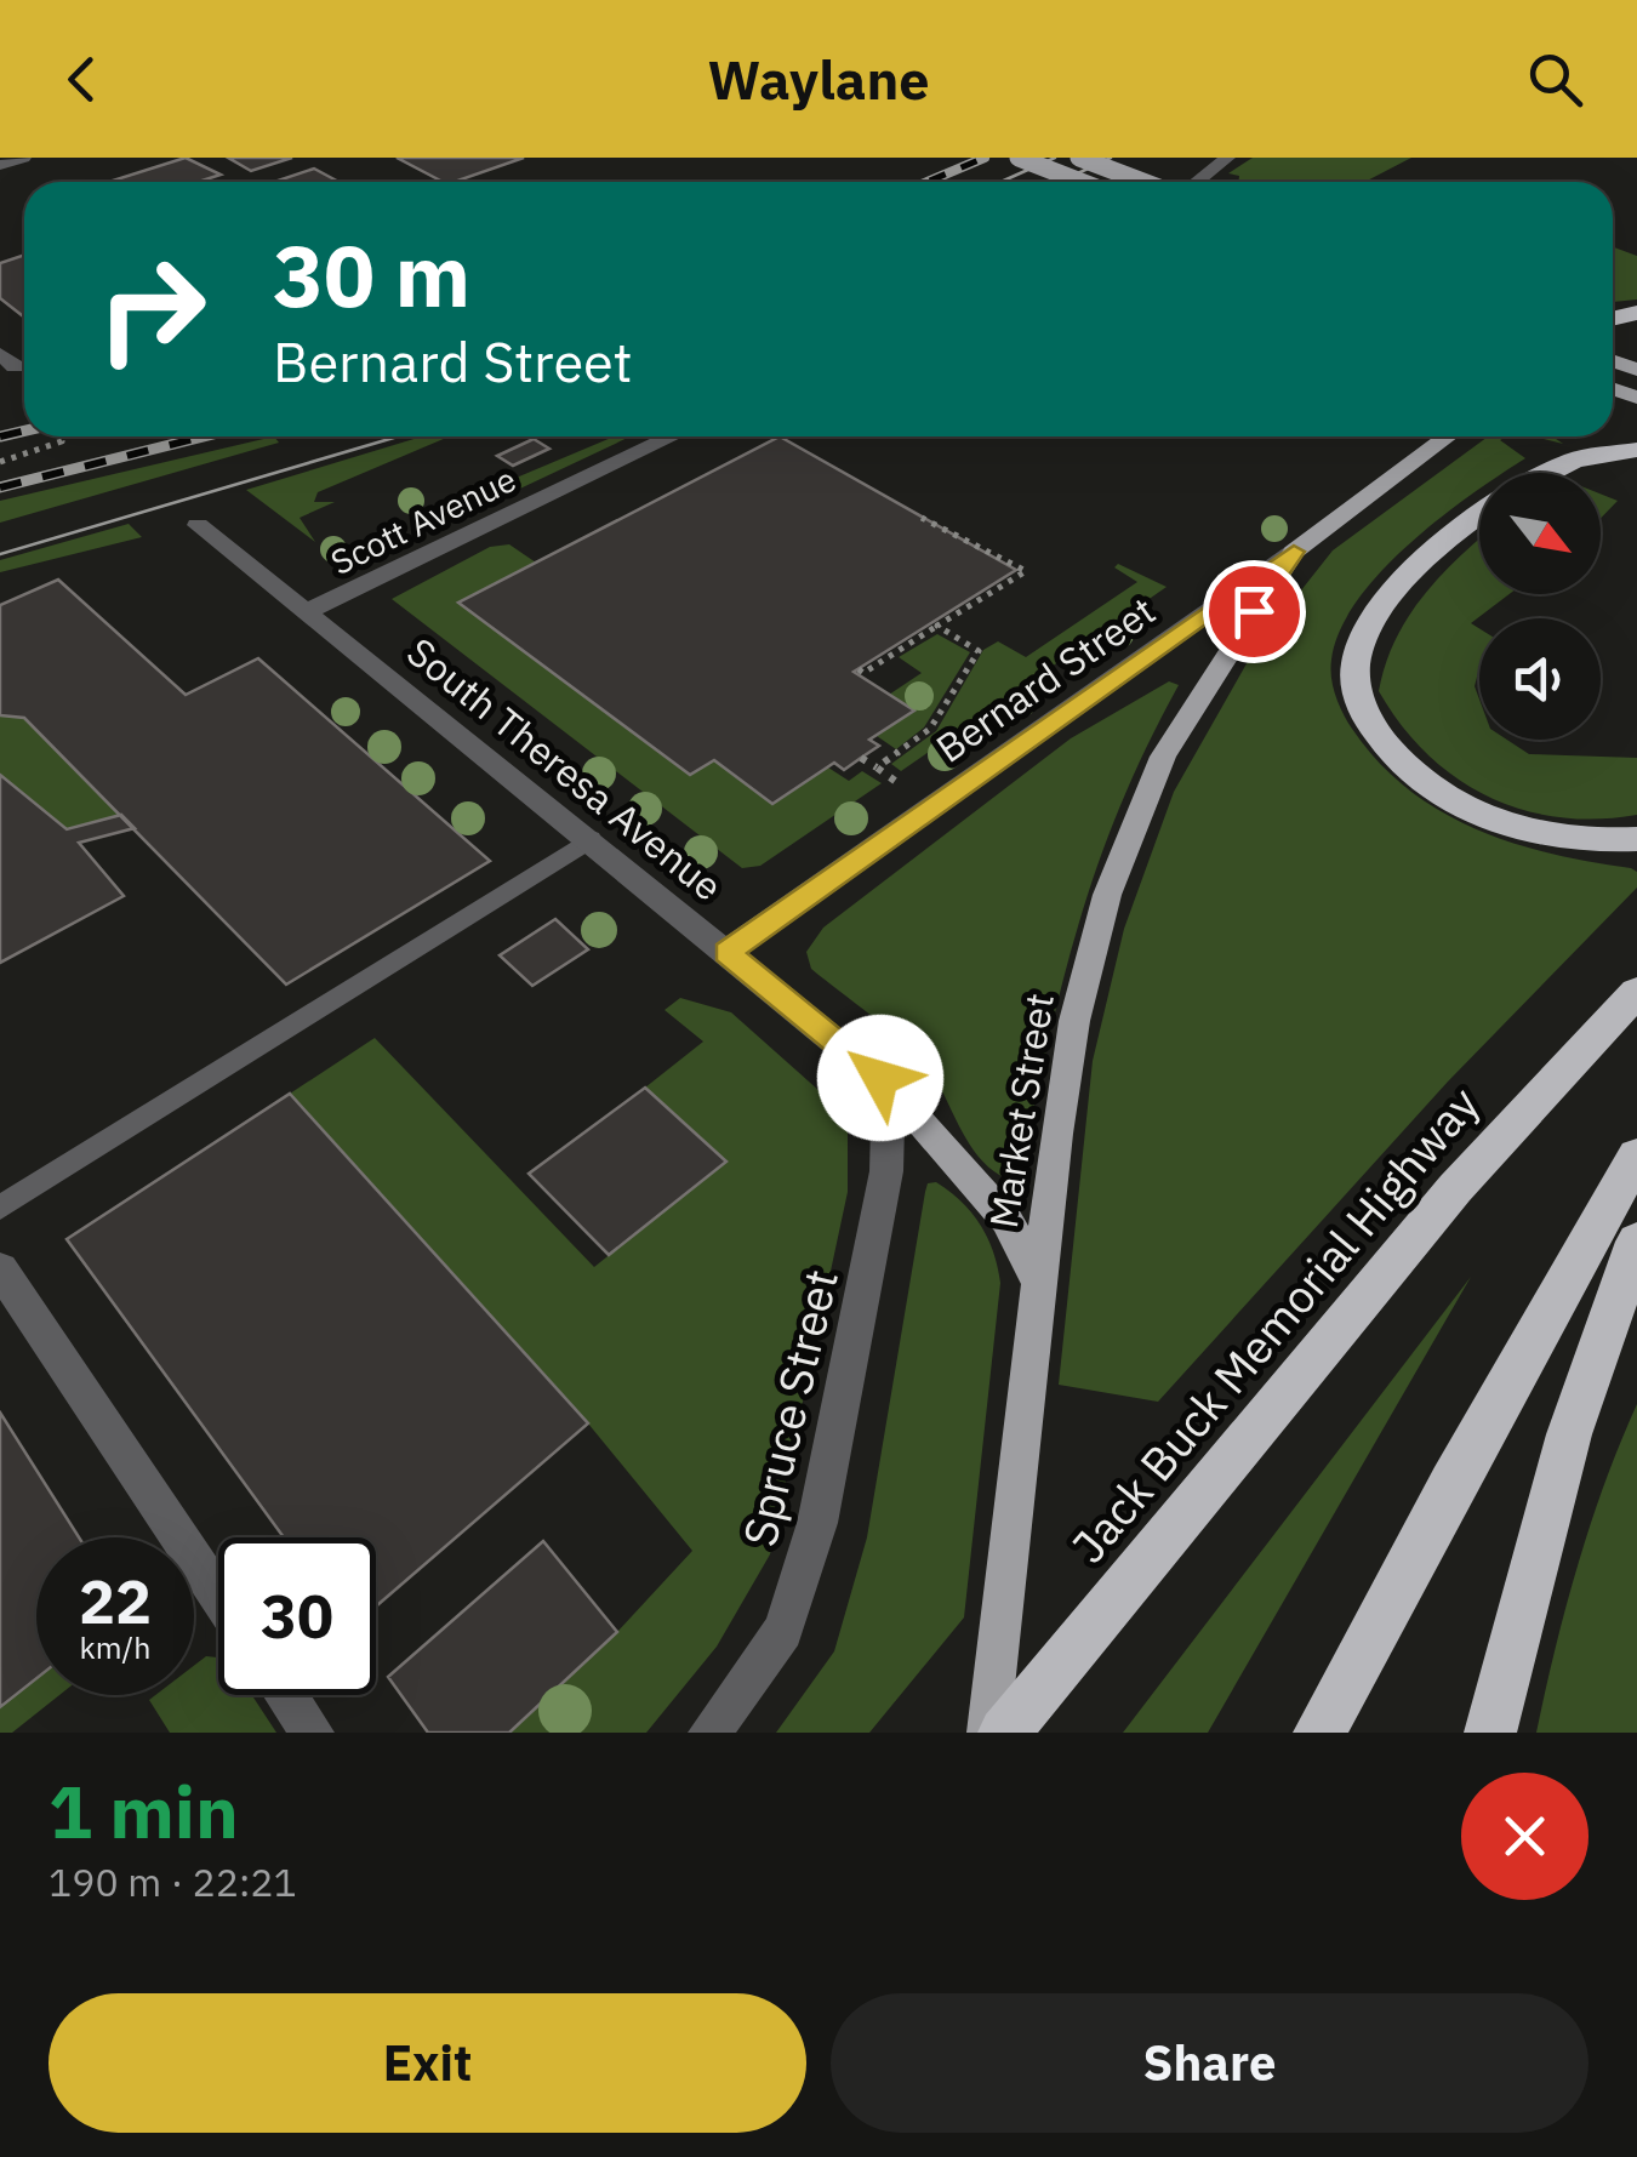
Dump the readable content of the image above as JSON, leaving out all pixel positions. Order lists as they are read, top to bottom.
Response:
{
  "streets": {
    "highway": ["Jack Buck Memorial Highway"],
    "main road": ["Bernard Street", "Market Street"],
    "street": ["Scott Avenue", "South Theresa Avenue", "Spruce Street"]
  },
  "crossings": [
    ["Scott Avenue", "South Theresa Avenue"],
    ["Bernard Street", "South Theresa Avenue"],
    ["Bernard Street", "Market Street"],
    ["South Theresa Avenue", "Spruce Street"]
  ],
  "north": "bottom right",
  "page": {
    "header": "Waylane",
    "turn": ["30 m", "Bernard Street"],
    "speed": "22 km/h",
    "limit": "30",
    "heading": ["1 min", "190 m · 22:21"],
    "buttons": ["Exit", "Share"]
  }
}
